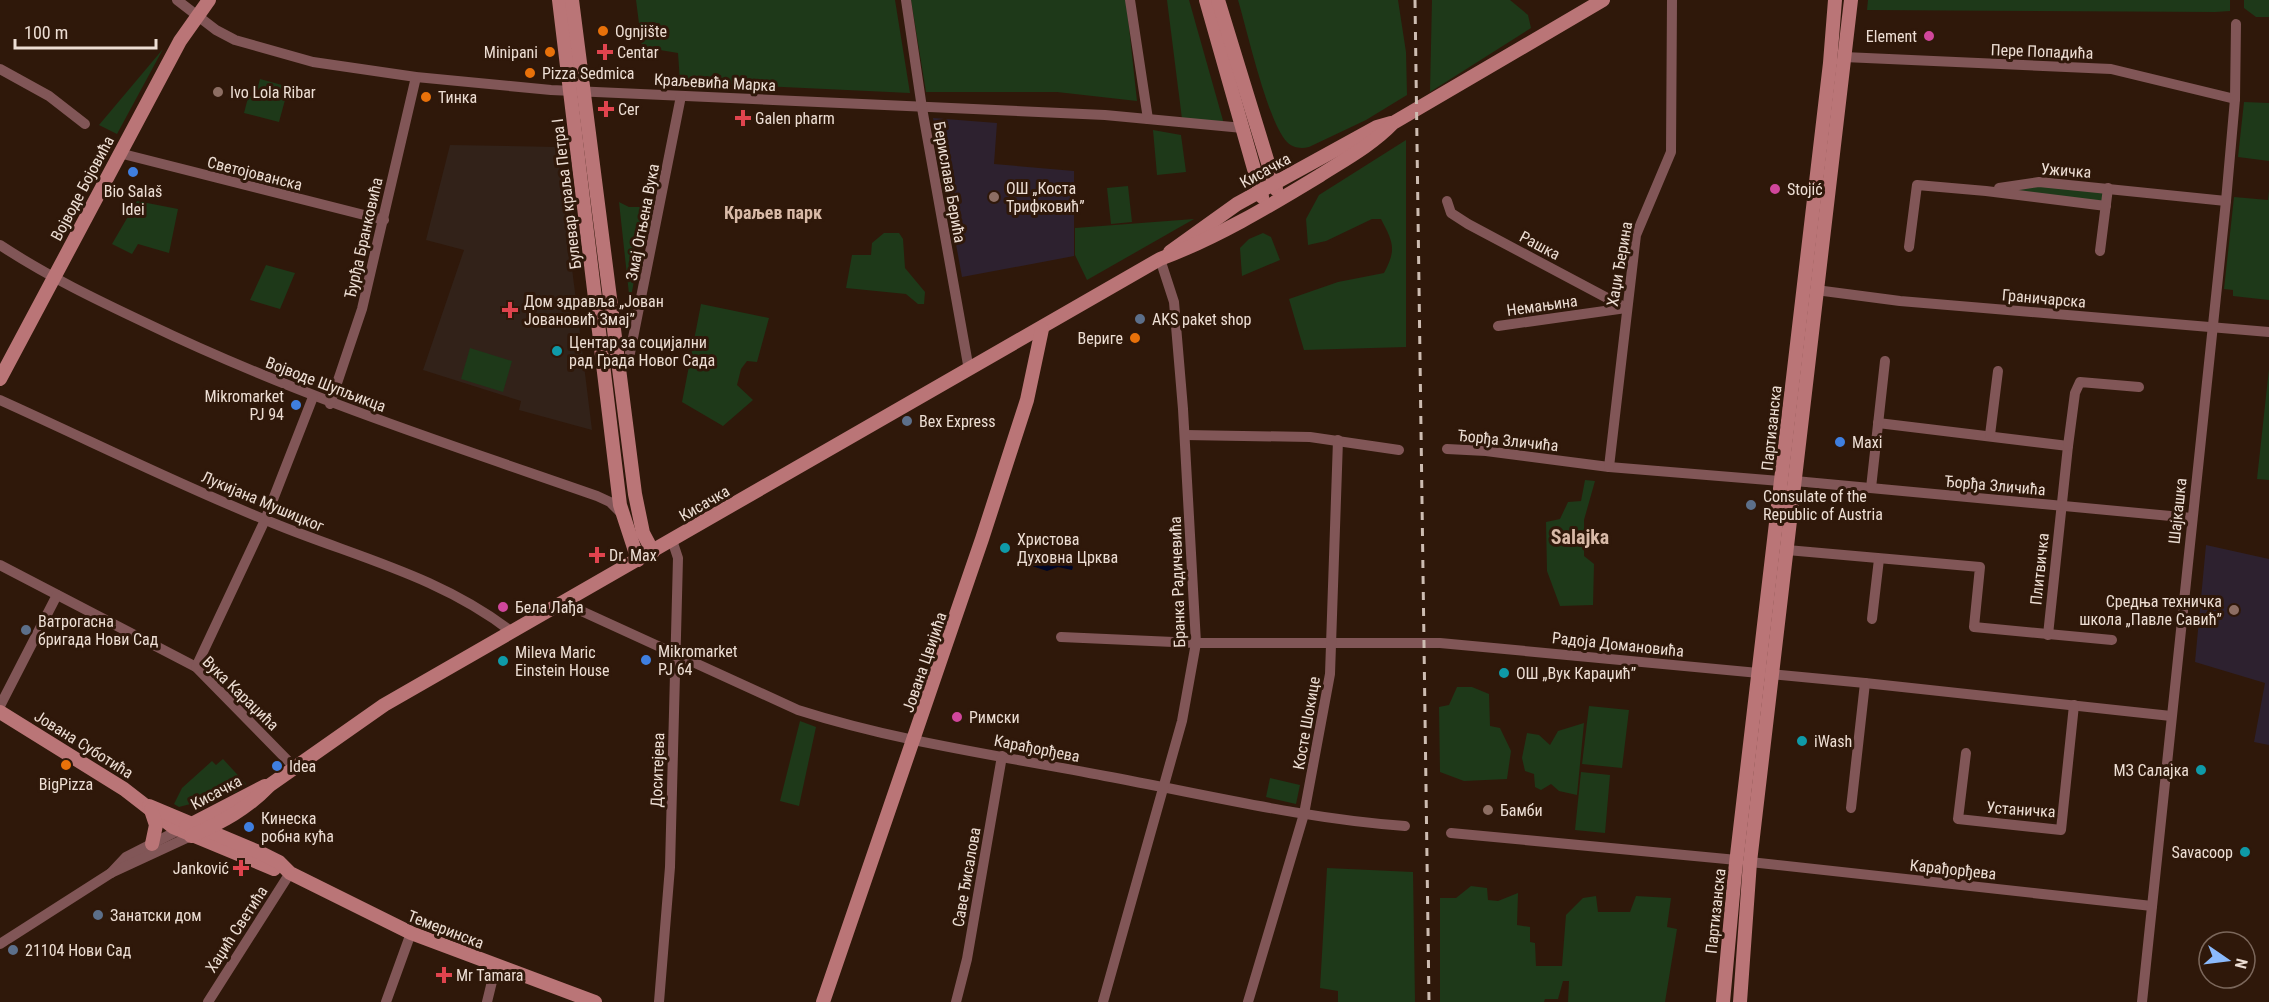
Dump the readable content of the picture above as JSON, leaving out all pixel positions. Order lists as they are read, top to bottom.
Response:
{
  "streets": {
    "street": [
      "Пере Попадића",
      "Краљевића Марка",
      "Кисачка",
      "Ужичка",
      "Светојованска",
      "Берислава Берића",
      "Војводе Бојовића",
      "Булевар краља Петра I",
      "Змај Огњена Вука",
      "Ђурђа Бранковића",
      "Рашка",
      "Хаџи Ђерина",
      "Граничарска",
      "Немањина",
      "Војводе Шупљикца",
      "Партизанска",
      "Ђорђа Зличића",
      "Лукијана Мушицког",
      "Шајкашка",
      "Плитвичка",
      "Бранка Радичевића",
      "Радоја Домановића",
      "Јована Цвијића",
      "Вука Караџића",
      "Косте Шокице",
      "Јована Суботића",
      "Карађорђева",
      "Доситејева",
      "Устаничка",
      "Саве Ђисалова",
      "Хаџић Светића",
      "Темеринска"
    ]
  },
  "crossings": [
    ["Пере Попадића", "Партизанска"],
    ["Пере Попадића", "Шајкашка"],
    ["Краљевића Марка", "Берислава Берића"],
    ["Краљевића Марка", "Војводе Бојовића"],
    ["Краљевића Марка", "Булевар краља Петра I"],
    ["Краљевића Марка", "Змај Огњена Вука"],
    ["Краљевића Марка", "Ђурђа Бранковића"],
    ["Кисачка", "Берислава Берића"],
    ["Кисачка", "Булевар краља Петра I"],
    ["Кисачка", "Лукијана Мушицког"],
    ["Кисачка", "Бранка Радичевића"],
    ["Кисачка", "Јована Цвијића"],
    ["Кисачка", "Вука Караџића"],
    ["Кисачка", "Јована Суботића"],
    ["Кисачка", "Доситејева"],
    ["Кисачка", "Темеринска"],
    ["Ужичка", "Шајкашка"],
    ["Светојованска", "Војводе Бојовића"],
    ["Светојованска", "Ђурђа Бранковића"],
    ["Војводе Бојовића", "Војводе Шупљикца"],
    ["Булевар краља Петра I", "Војводе Шупљикца"],
    ["Ђурђа Бранковића", "Војводе Шупљикца"],
    ["Рашка", "Хаџи Ђерина"],
    ["Рашка", "Немањина"],
    ["Хаџи Ђерина", "Немањина"],
    ["Хаџи Ђерина", "Ђорђа Зличића"],
    ["Граничарска", "Партизанска"],
    ["Граничарска", "Шајкашка"],
    ["Партизанска", "Ђорђа Зличића"],
    ["Партизанска", "Радоја Домановића"],
    ["Партизанска", "Карађорђева"],
    ["Ђорђа Зличића", "Шајкашка"],
    ["Ђорђа Зличића", "Плитвичка"],
    ["Шајкашка", "Радоја Домановића"],
    ["Шајкашка", "Карађорђева"],
    ["Бранка Радичевића", "Радоја Домановића"],
    ["Бранка Радичевића", "Карађорђева"],
    ["Радоја Домановића", "Косте Шокице"],
    ["Радоја Домановића", "Устаничка"],
    ["Јована Цвијића", "Карађорђева"],
    ["Косте Шокице", "Карађорђева"],
    ["Јована Суботића", "Темеринска"],
    ["Карађорђева", "Доситејева"],
    ["Карађорђева", "Саве Ђисалова"],
    ["Хаџић Светића", "Темеринска"]
  ],
  "districts": ["Краљев парк", "Salajka"],
  "places": {
    "other": [
      "Ognjište",
      "Element",
      "Minipani",
      "Pizza Sedmica",
      "Ivo Lola Ribar",
      "Тинка",
      "Bio Salaš Idei",
      "Stojić",
      "ОШ „Коста Трифковић”",
      "AKS paket shop",
      "Вериге",
      "Центар за социјални рад Града Новог Сада",
      "Mikromarket PJ 94",
      "Bex Express",
      "Maxi",
      "Consulate of the Republic of Austria",
      "Христова Духовна Црква",
      "Бела Лађа",
      "Средња техничка школа „Павле Савић”",
      "Ватрогасна бригада Нови Сад",
      "Mikromarket PJ 64",
      "Mileva Maric Einstein House",
      "ОШ „Вук Караџић”",
      "Римски",
      "iWash",
      "BigPizza",
      "Idea",
      "МЗ Салајка",
      "Бамби",
      "Кинеска робна кућа",
      "Savacoop",
      "Занатски дом",
      "21104 Нови Сад"
    ],
    "health": [
      "Centar",
      "Cer",
      "Galen pharm",
      "Дом здравља „Јован Јовановић Змај”",
      "Dr. Max",
      "Janković",
      "Mr Tamara"
    ]
  },
  "scale_bar": "100 m",
  "north": "right"
}
